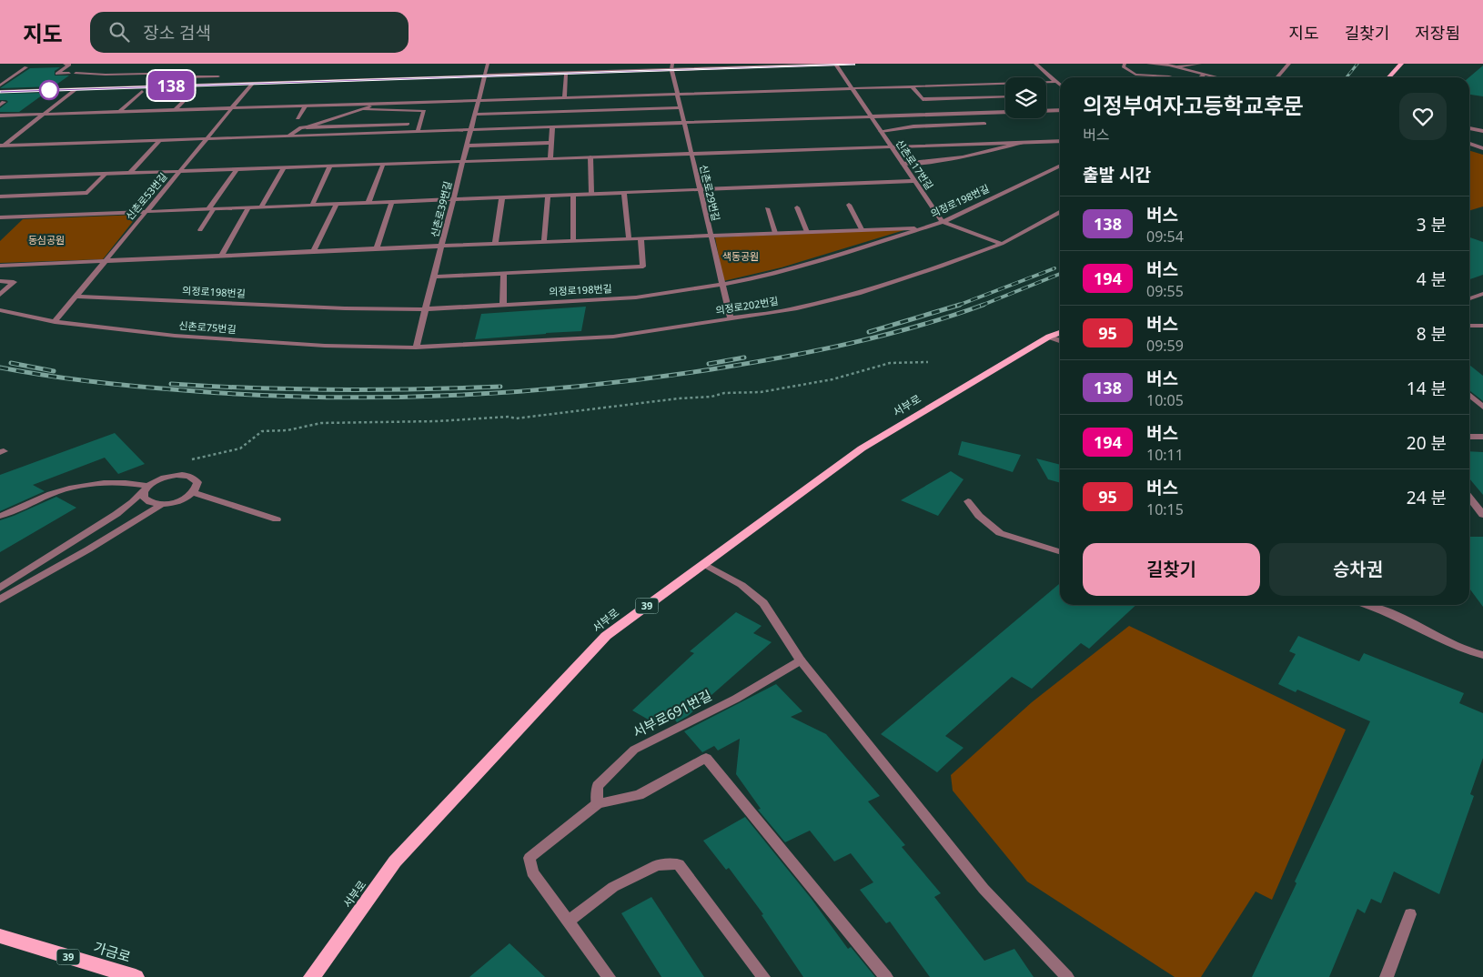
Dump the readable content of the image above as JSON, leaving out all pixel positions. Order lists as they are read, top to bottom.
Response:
{
  "streets": {
    "main road": ["서부로", "39", "가금로"],
    "street": [
      "신촌로17번길",
      "신촌로29번길",
      "신촌로53번길",
      "의정로198번길",
      "신촌로39번길",
      "의정로202번길",
      "신촌로75번길",
      "서부로691번길"
    ]
  },
  "crossings": [
    ["신촌로17번길", "의정로198번길"],
    ["신촌로29번길", "의정로198번길"],
    ["신촌로29번길", "의정로202번길"],
    ["신촌로53번길", "의정로198번길"],
    ["신촌로53번길", "신촌로75번길"],
    ["의정로198번길", "신촌로39번길"],
    ["신촌로39번길", "의정로202번길"],
    ["신촌로39번길", "신촌로75번길"],
    ["의정로202번길", "신촌로75번길"]
  ],
  "parks": ["동심공원", "색동공원"],
  "lines": ["bus line 138"],
  "page": {
    "header": "지도",
    "search": "장소 검색",
    "nav": ["지도", "길찾기", "저장됨"],
    "on_map": "138",
    "heading": [
      ["의정부여자고등학교후문", "버스"],
      "출발 시간"
    ],
    "list": [
      {
        "mark": "138",
        "name": "버스",
        "note": "09:54",
        "value": "3 분"
      },
      {
        "mark": "194",
        "name": "버스",
        "note": "09:55",
        "value": "4 분"
      },
      {
        "mark": "95",
        "name": "버스",
        "note": "09:59",
        "value": "8 분"
      },
      {
        "mark": "138",
        "name": "버스",
        "note": "10:05",
        "value": "14 분"
      },
      {
        "mark": "194",
        "name": "버스",
        "note": "10:11",
        "value": "20 분"
      },
      {
        "mark": "95",
        "name": "버스",
        "note": "10:15",
        "value": "24 분"
      }
    ],
    "buttons": ["길찾기", "승차권"]
  }
}
